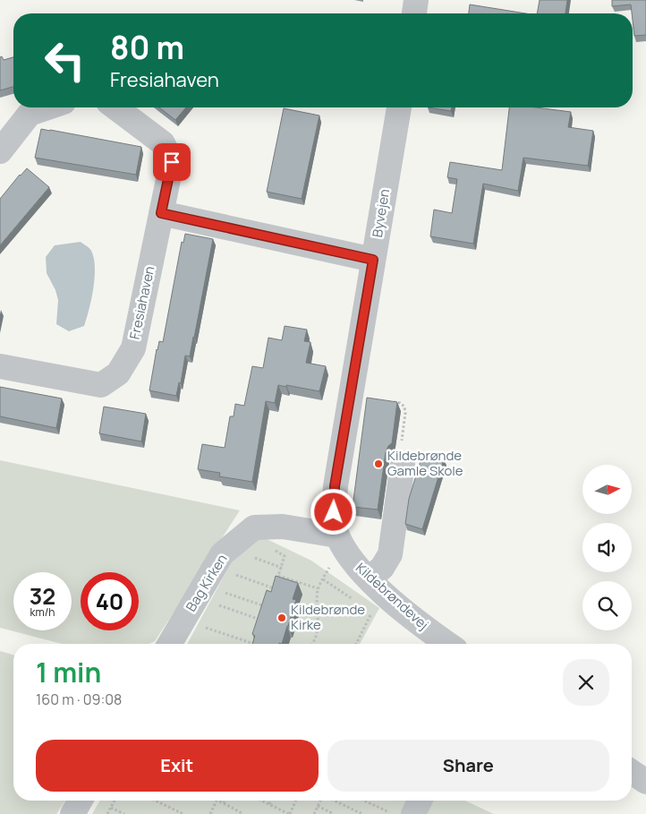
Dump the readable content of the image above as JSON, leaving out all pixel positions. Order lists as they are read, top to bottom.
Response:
{
  "streets": {
    "street": [
      "Byvejen",
      "Fresiahaven",
      "Bag Kirken",
      "Kildebrøndevej"
    ]
  },
  "crossings": [
    ["Byvejen", "Bag Kirken"],
    ["Byvejen", "Kildebrøndevej"],
    ["Bag Kirken", "Kildebrøndevej"]
  ],
  "places": ["Kildebrønde Gamle Skole", "Kildebrønde Kirke"],
  "north": "right",
  "page": {
    "turn": ["80 m", "Fresiahaven"],
    "speed": "32 km/h",
    "limit": "40",
    "heading": ["1 min", "160 m · 09:08"],
    "buttons": ["Exit", "Share"]
  }
}
